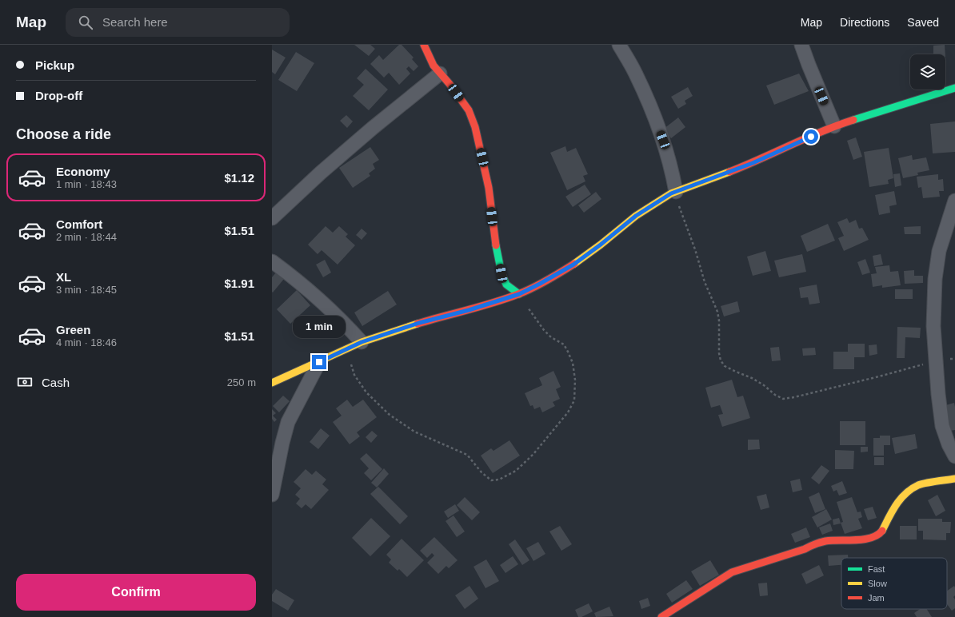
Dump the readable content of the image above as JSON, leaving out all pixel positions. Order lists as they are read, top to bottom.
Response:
{
  "legend": ["Fast", "Slow", "Jam"],
  "page": {
    "header": "Map",
    "search": "Search here",
    "nav": ["Map", "Directions", "Saved"],
    "banner": ["Pickup", "Drop-off"],
    "heading": "Choose a ride",
    "list": [
      {
        "name": "Economy",
        "note": "1 min · 18:43",
        "value": "$1.12"
      },
      {
        "name": "Comfort",
        "note": "2 min · 18:44",
        "value": "$1.51"
      },
      {
        "name": "XL",
        "note": "3 min · 18:45",
        "value": "$1.91"
      },
      {
        "name": "Green",
        "note": "4 min · 18:46",
        "value": "$1.51"
      }
    ],
    "bubble": "1 min",
    "pay": ["Cash", "250 m"],
    "buttons": "Confirm"
  }
}
